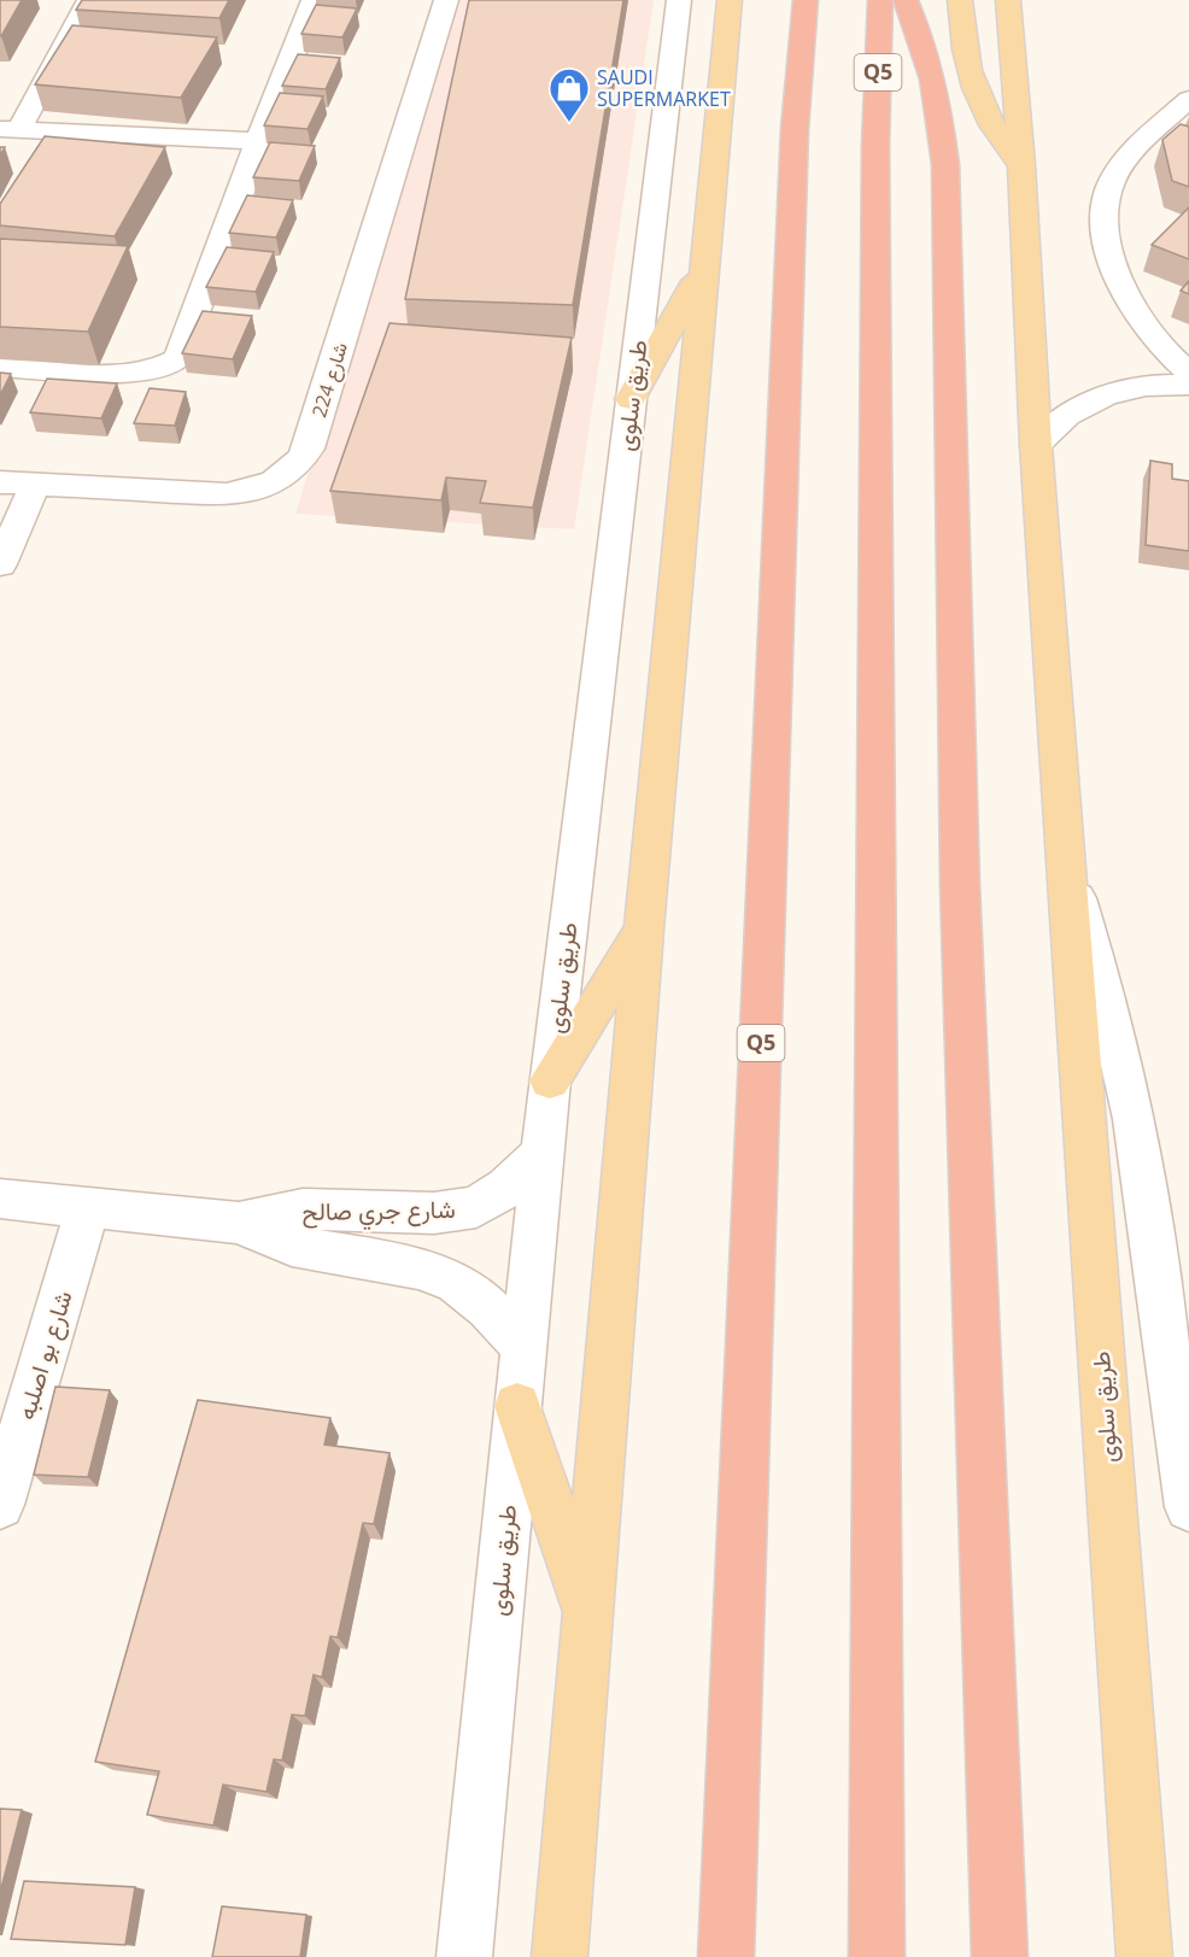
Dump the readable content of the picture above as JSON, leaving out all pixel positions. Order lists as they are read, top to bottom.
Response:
{
  "streets": {
    "highway": ["Q5"],
    "main road": ["طريق سلوى"],
    "street": ["شارع 224", "شارع جري صالح", "شارع بو اصلبه"]
  },
  "crossings": [
    ["طريق سلوى", "شارع جري صالح"],
    ["شارع جري صالح", "شارع بو اصلبه"]
  ],
  "places": {
    "shop": ["SAUDI SUPERMARKET"]
  }
}
